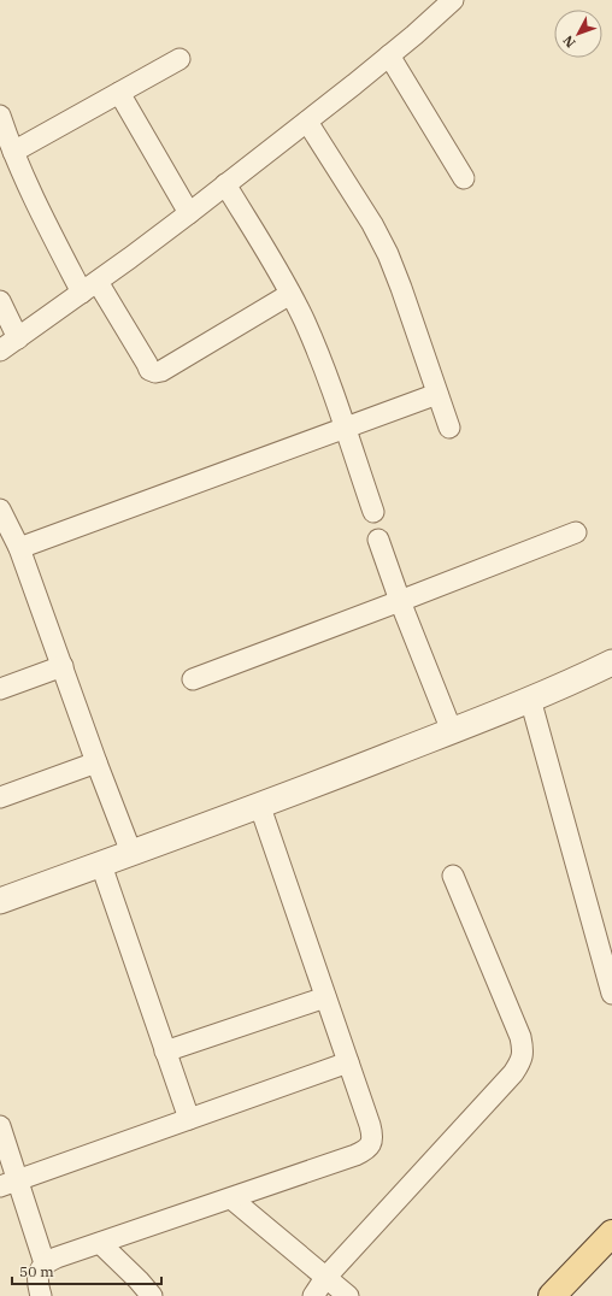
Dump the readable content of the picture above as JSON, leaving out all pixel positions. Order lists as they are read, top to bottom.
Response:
{
  "scale_bar": "50 m",
  "north": "bottom left"
}
